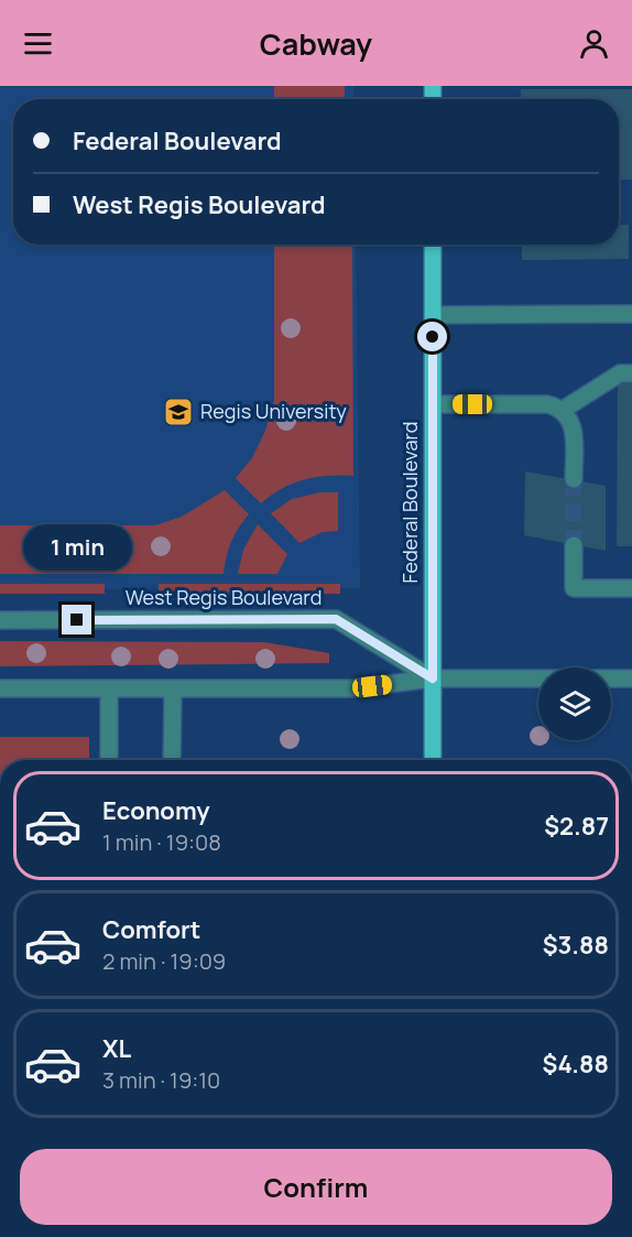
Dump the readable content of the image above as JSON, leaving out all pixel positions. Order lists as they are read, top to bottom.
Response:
{
  "streets": {
    "main road": ["Federal Boulevard"],
    "street": ["West Regis Boulevard"]
  },
  "crossings": [
    ["Federal Boulevard", "West Regis Boulevard"]
  ],
  "places": {
    "school or university": ["Regis University"]
  },
  "page": {
    "header": "Cabway",
    "banner": ["Federal Boulevard", "West Regis Boulevard"],
    "bubble": "1 min",
    "list": [
      {
        "name": "Economy",
        "note": "1 min · 19:08",
        "value": "$2.87"
      },
      {
        "name": "Comfort",
        "note": "2 min · 19:09",
        "value": "$3.88"
      },
      {
        "name": "XL",
        "note": "3 min · 19:10",
        "value": "$4.88"
      }
    ],
    "buttons": "Confirm"
  }
}
